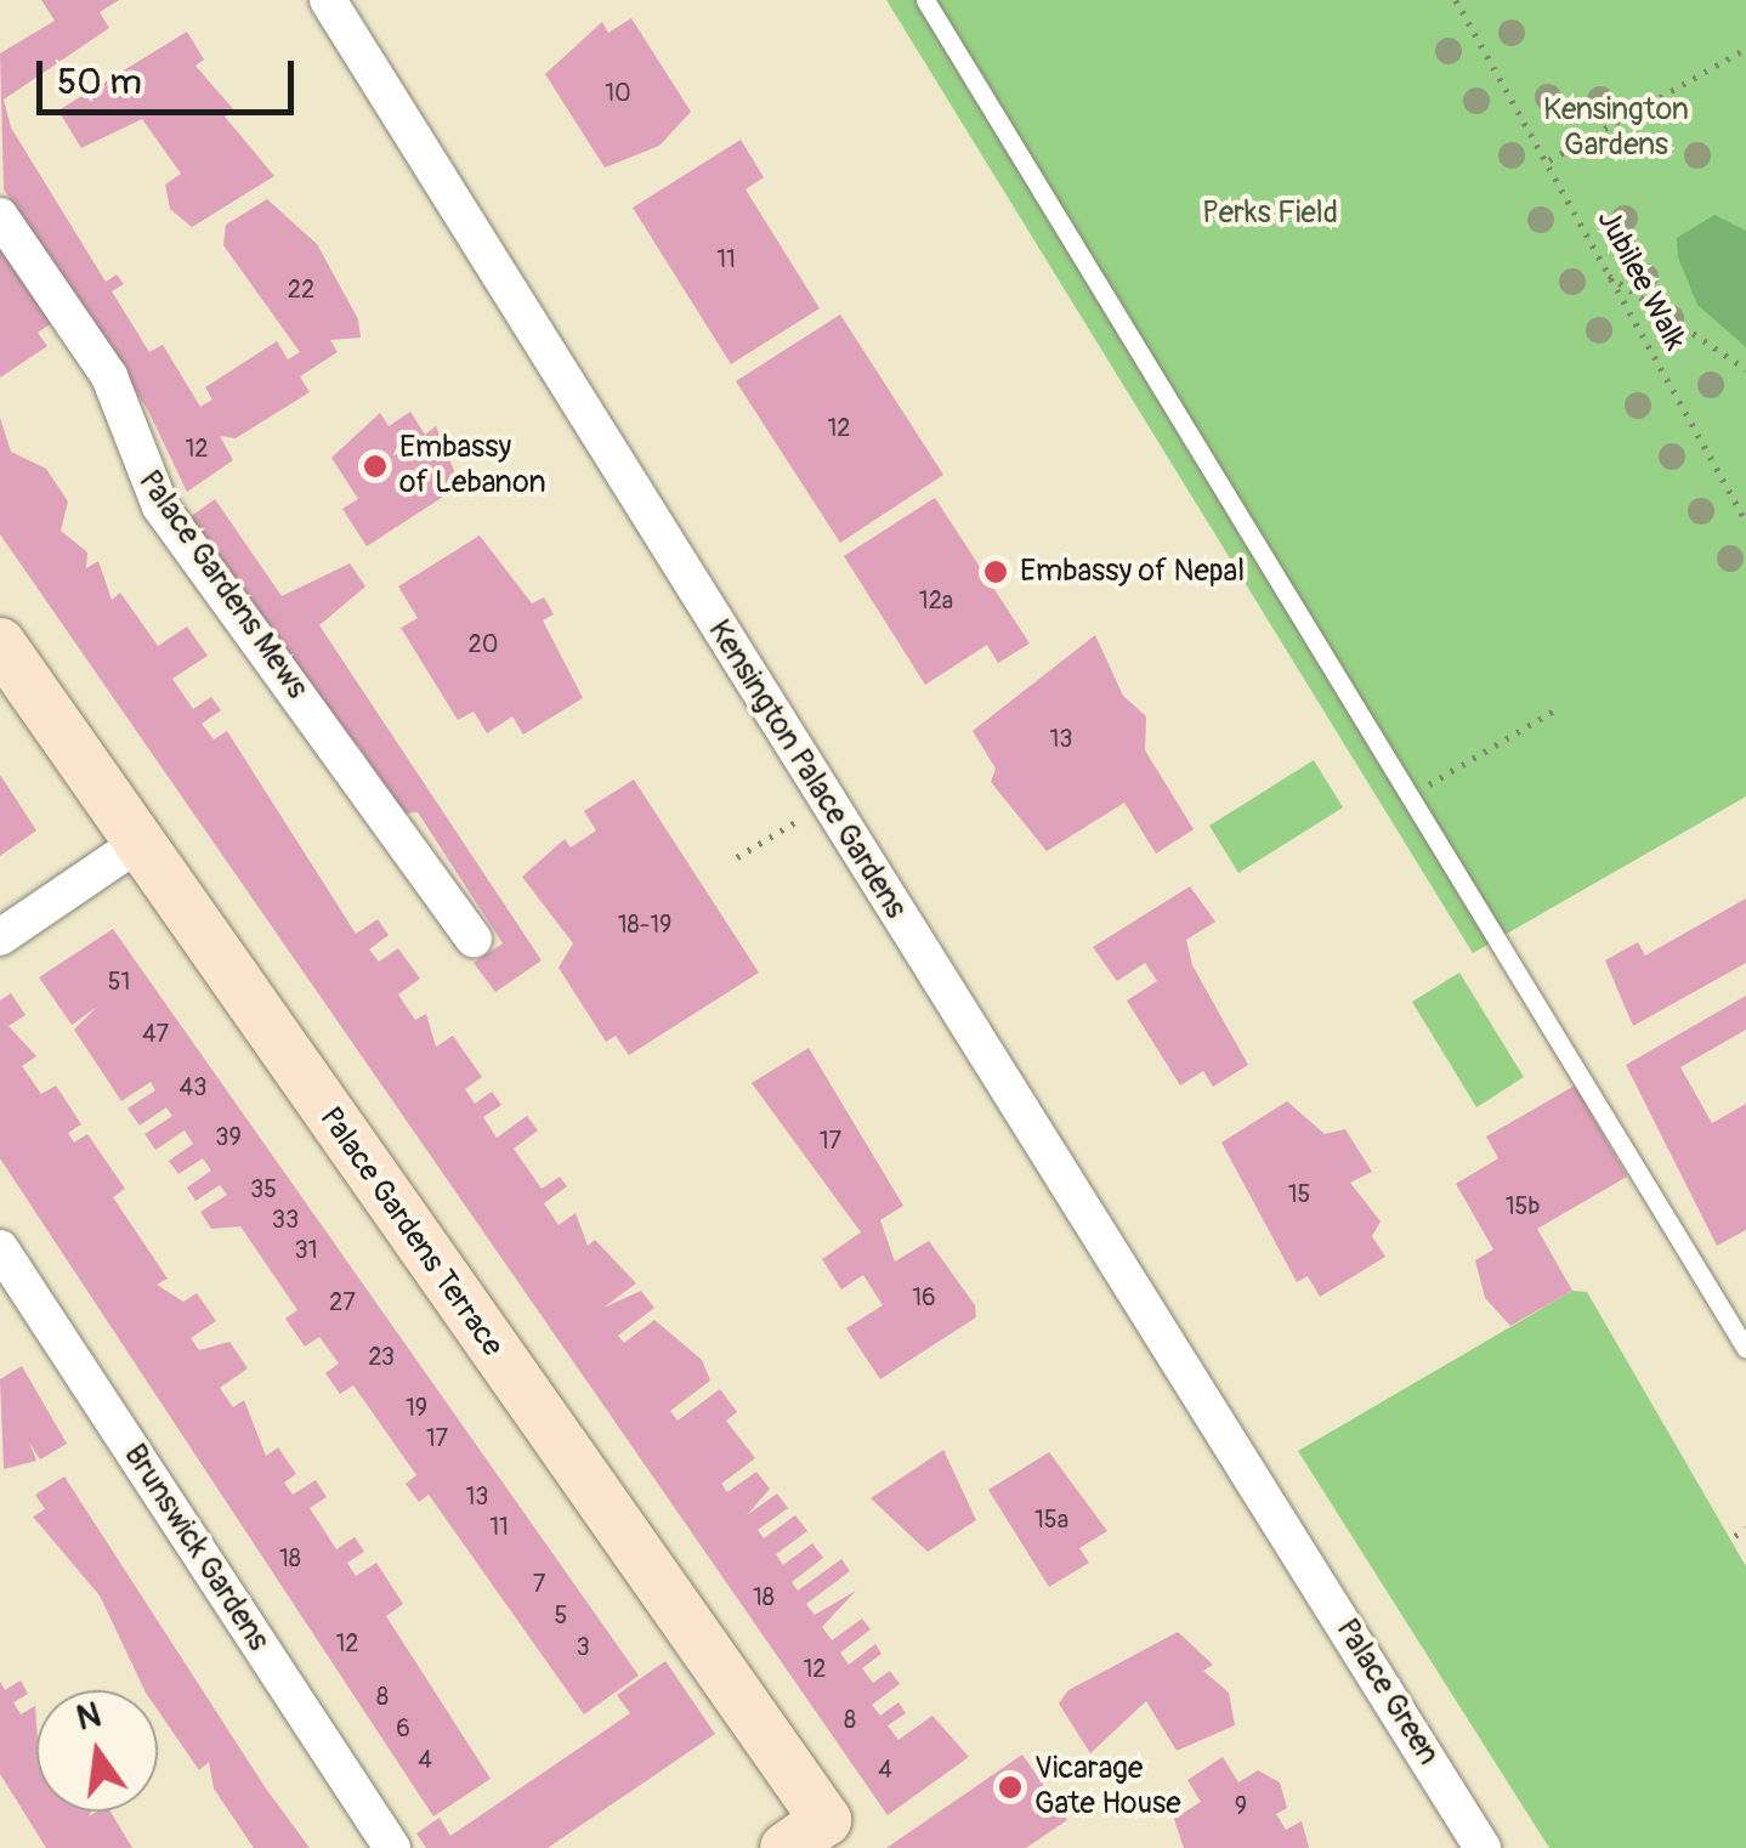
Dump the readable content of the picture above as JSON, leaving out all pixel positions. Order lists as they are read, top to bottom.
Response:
{
  "streets": {
    "main road": ["Palace Gardens Terrace"],
    "street": [
      "Palace Gardens Mews",
      "Kensington Palace Gardens",
      "Brunswick Gardens",
      "Palace Green"
    ],
    "path": ["Jubilee Walk"]
  },
  "crossings": [
    ["Kensington Palace Gardens", "Palace Green"]
  ],
  "parks": ["Kensington Gardens", "Perks Field"],
  "places": ["Embassy of Lebanon", "Embassy of Nepal", "Vicarage Gate House"],
  "house_numbers": [
    "10",
    "11",
    "22",
    "12",
    "12",
    "12a",
    "20",
    "13",
    "18-19",
    "51",
    "47",
    "43",
    "39",
    "17",
    "35",
    "15",
    "15b",
    "33",
    "31",
    "16",
    "27",
    "23",
    "19",
    "17",
    "13",
    "15a",
    "11",
    "18",
    "7",
    "18",
    "5",
    "12",
    "3",
    "12",
    "8",
    "8",
    "6",
    "4",
    "4",
    "9"
  ],
  "scale_bar": "50 m",
  "north": "top"
}
